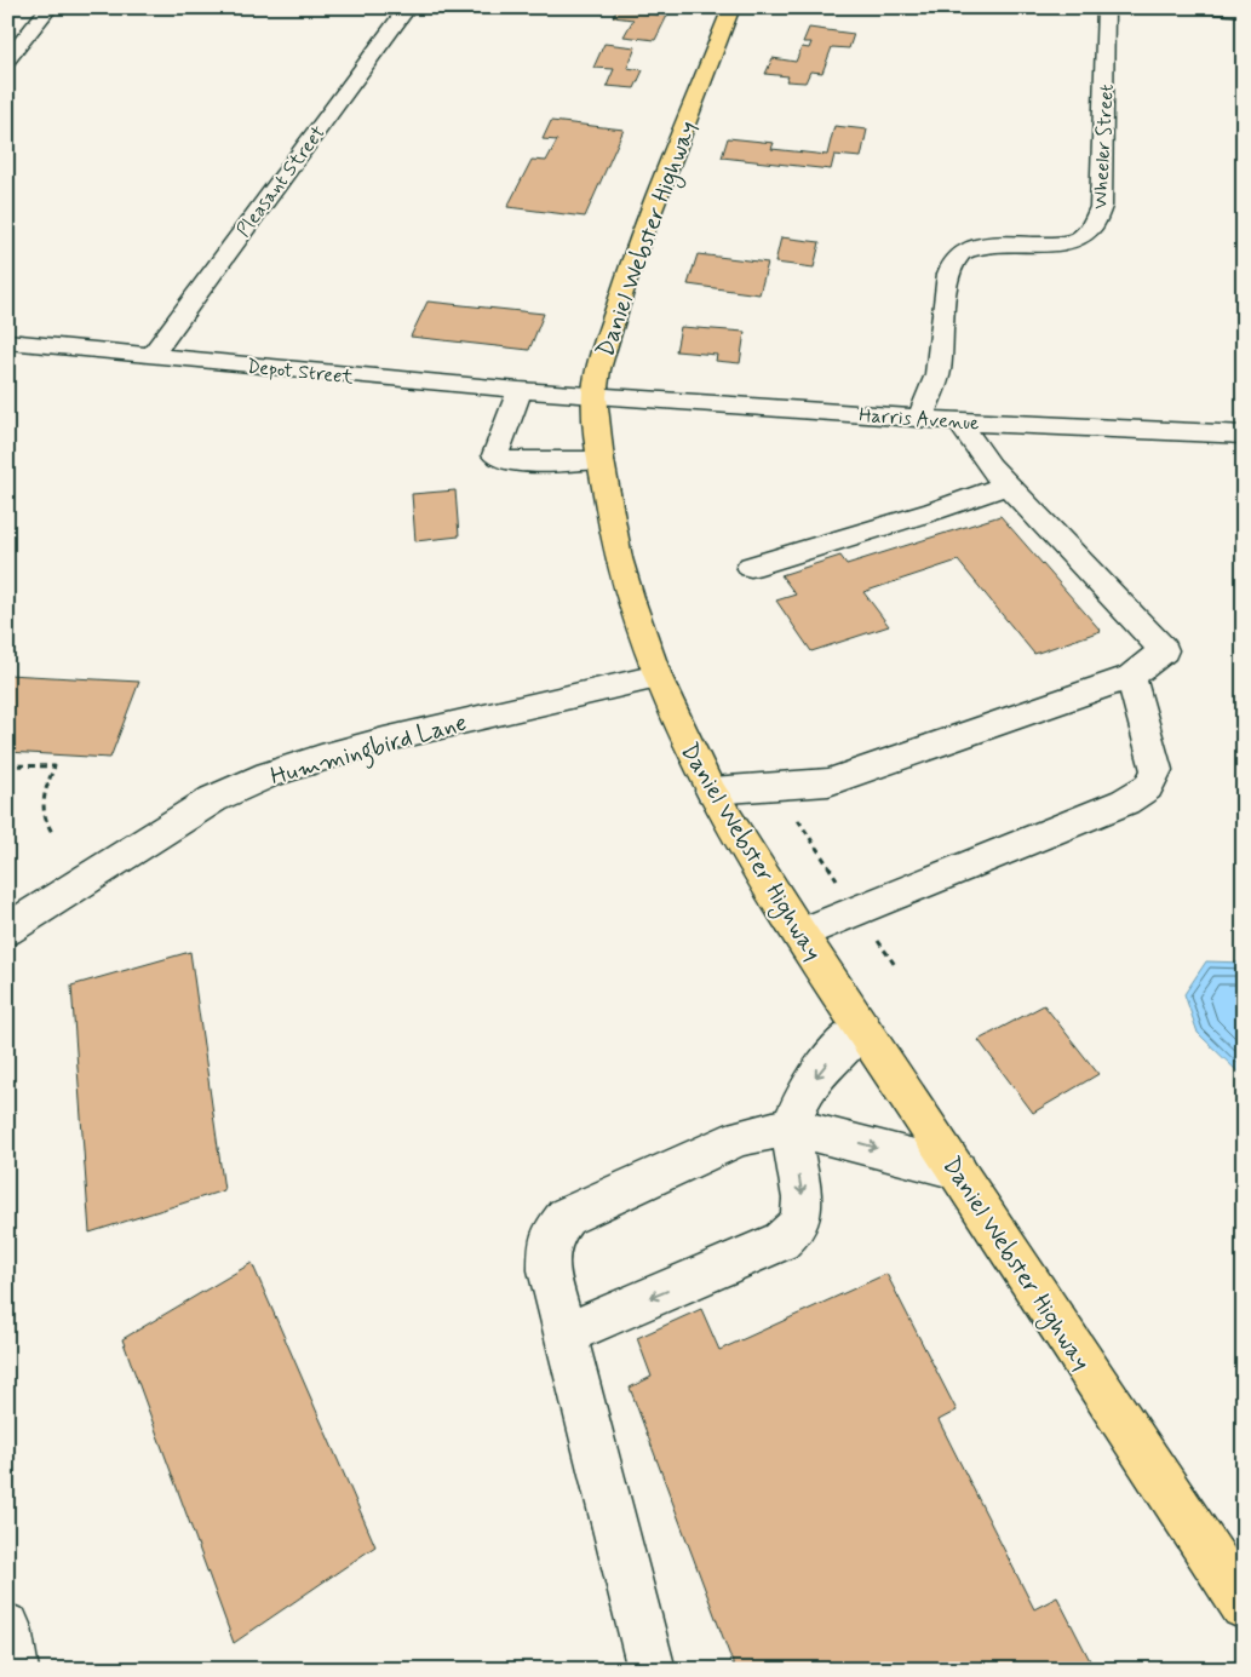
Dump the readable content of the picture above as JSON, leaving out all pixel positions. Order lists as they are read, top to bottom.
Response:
{
  "streets": {
    "main road": ["Daniel Webster Highway"],
    "street": [
      "Wheeler Street",
      "Pleasant Street",
      "Depot Street",
      "Harris Avenue",
      "Hummingbird Lane"
    ]
  },
  "crossings": [
    ["Wheeler Street", "Harris Avenue"],
    ["Pleasant Street", "Depot Street"],
    ["Daniel Webster Highway", "Depot Street"],
    ["Daniel Webster Highway", "Harris Avenue"],
    ["Daniel Webster Highway", "Hummingbird Lane"],
    ["Depot Street", "Harris Avenue"]
  ]
}
